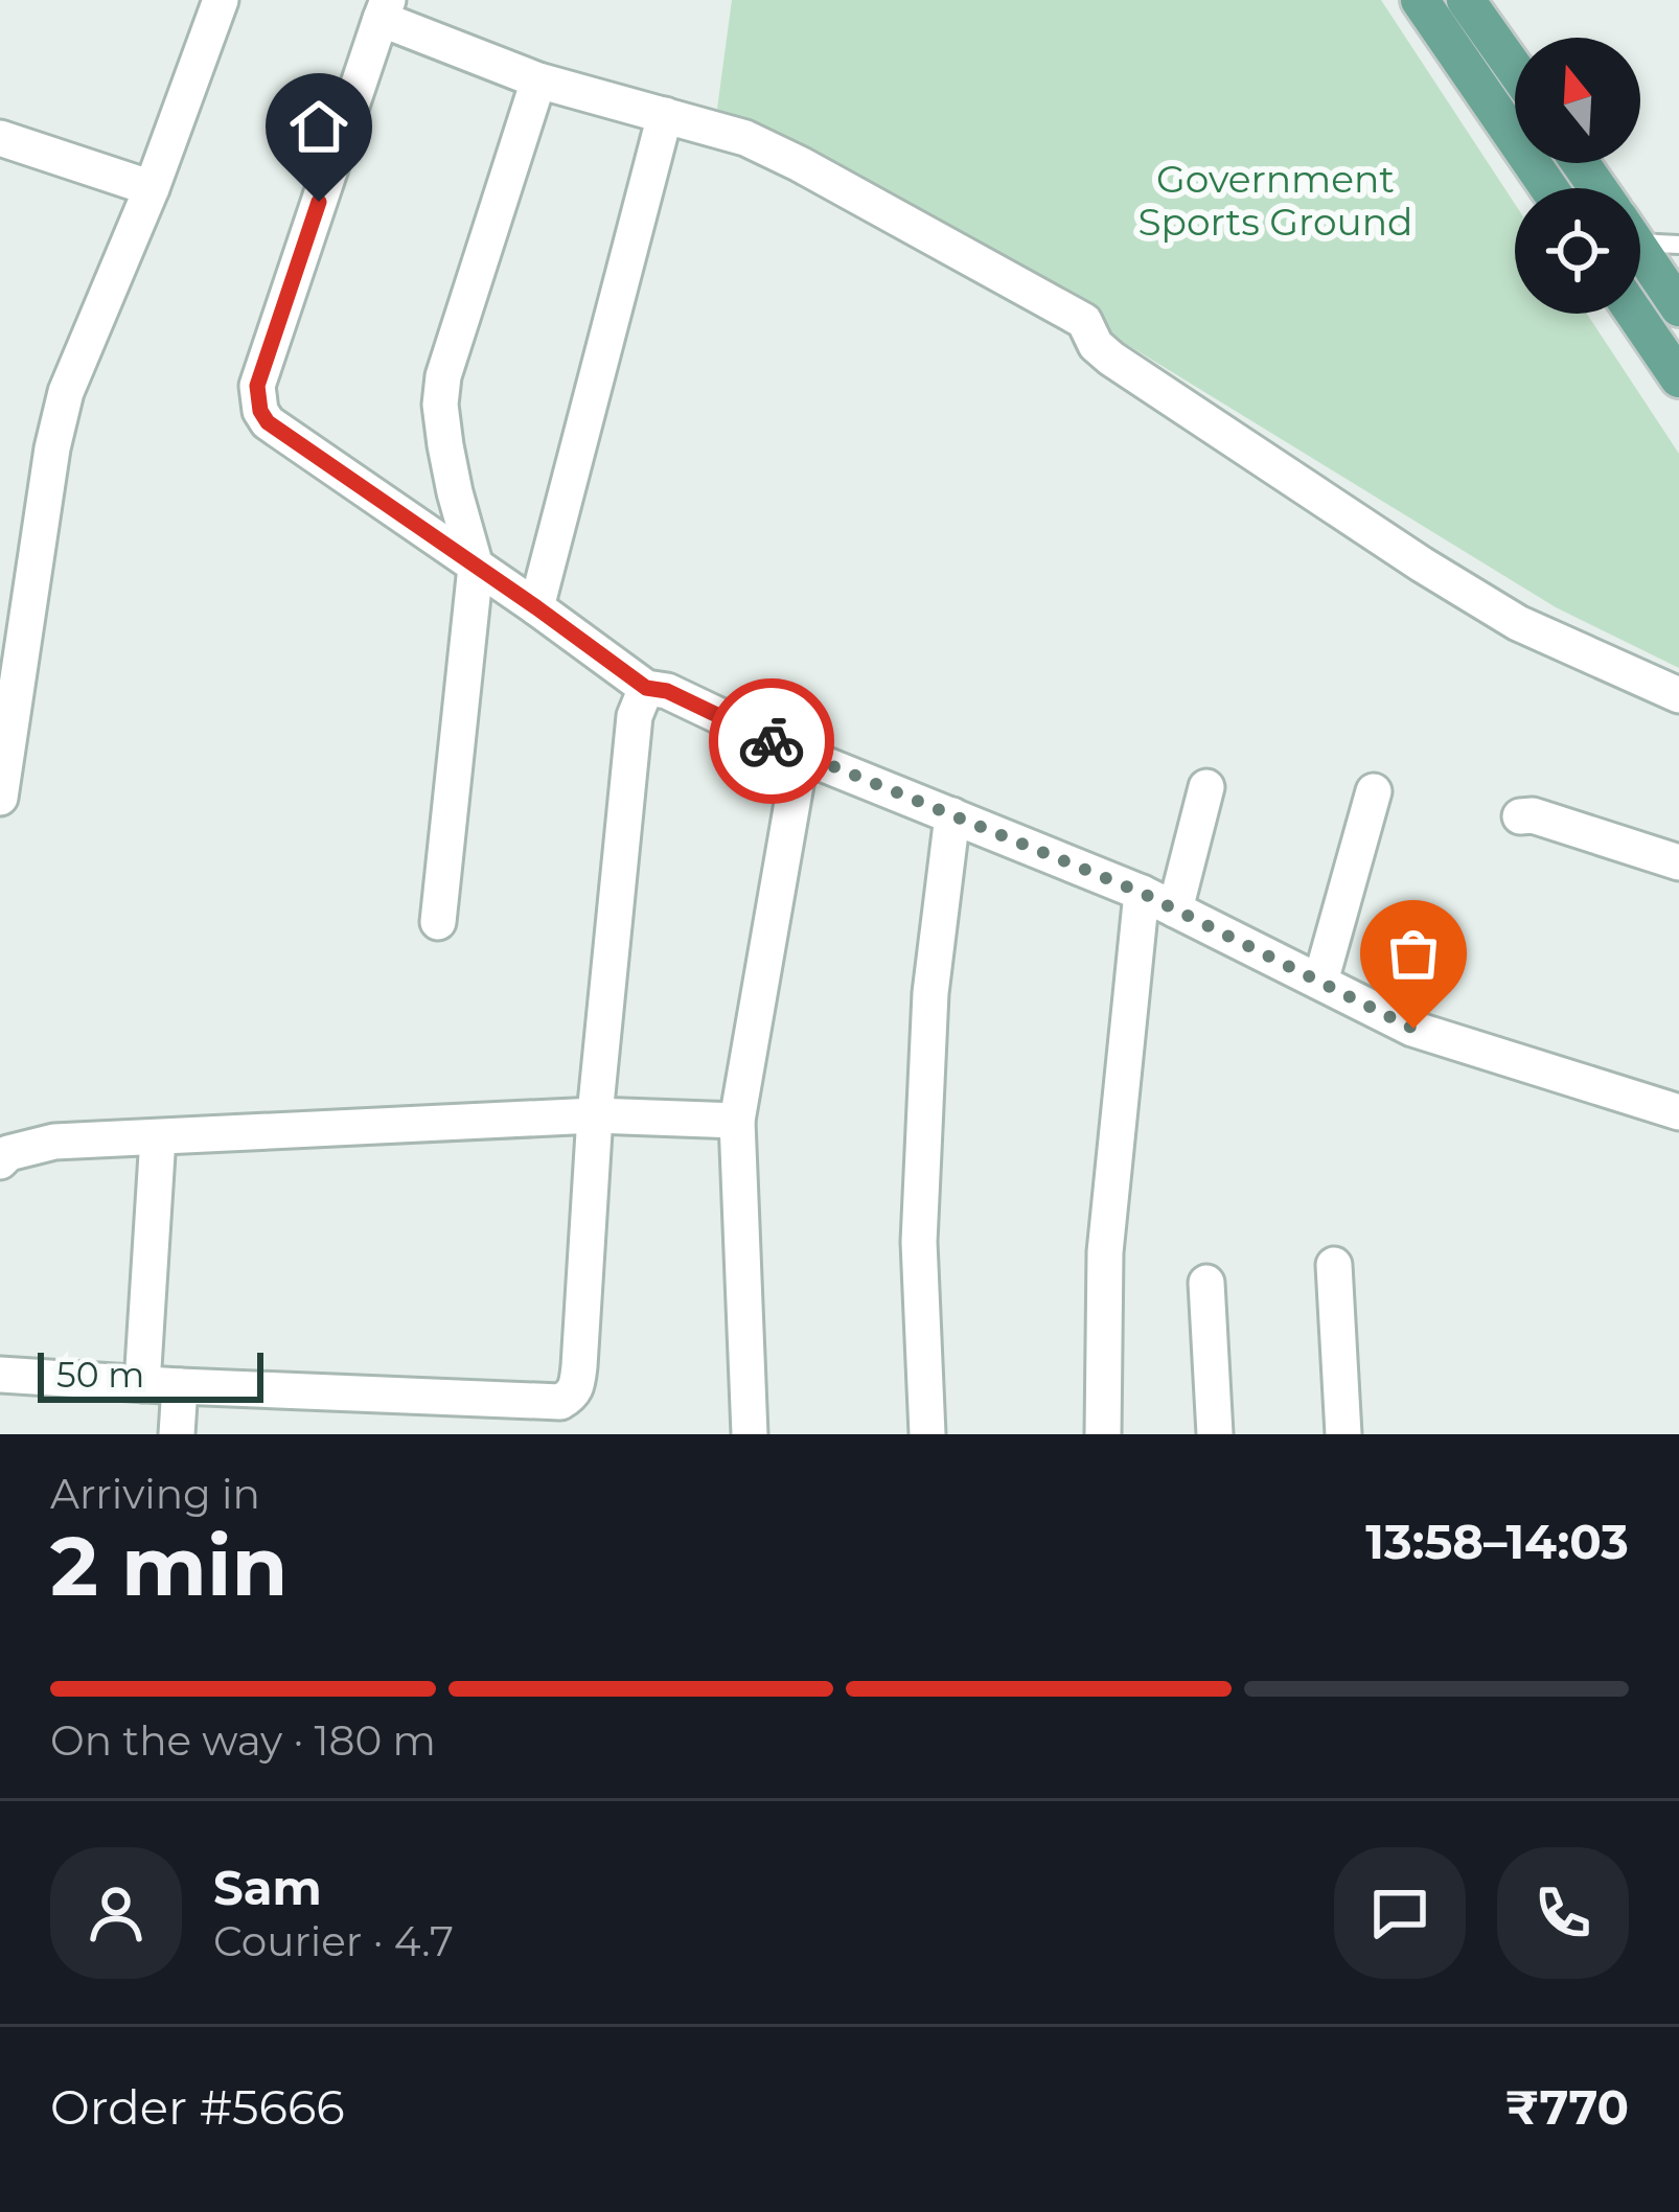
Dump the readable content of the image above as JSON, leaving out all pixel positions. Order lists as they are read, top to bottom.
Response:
{
  "parks": ["Government Sports Ground"],
  "scale_bar": "50 m",
  "north": "top",
  "page": {
    "scale": "50 m",
    "heading": ["2 min", "Arriving in", "13:58–14:03"],
    "panel": [
      "Sam",
      "Courier · 4.7",
      "Order #5666",
      "₹770"
    ],
    "bar": "On the way · 180 m"
  }
}
